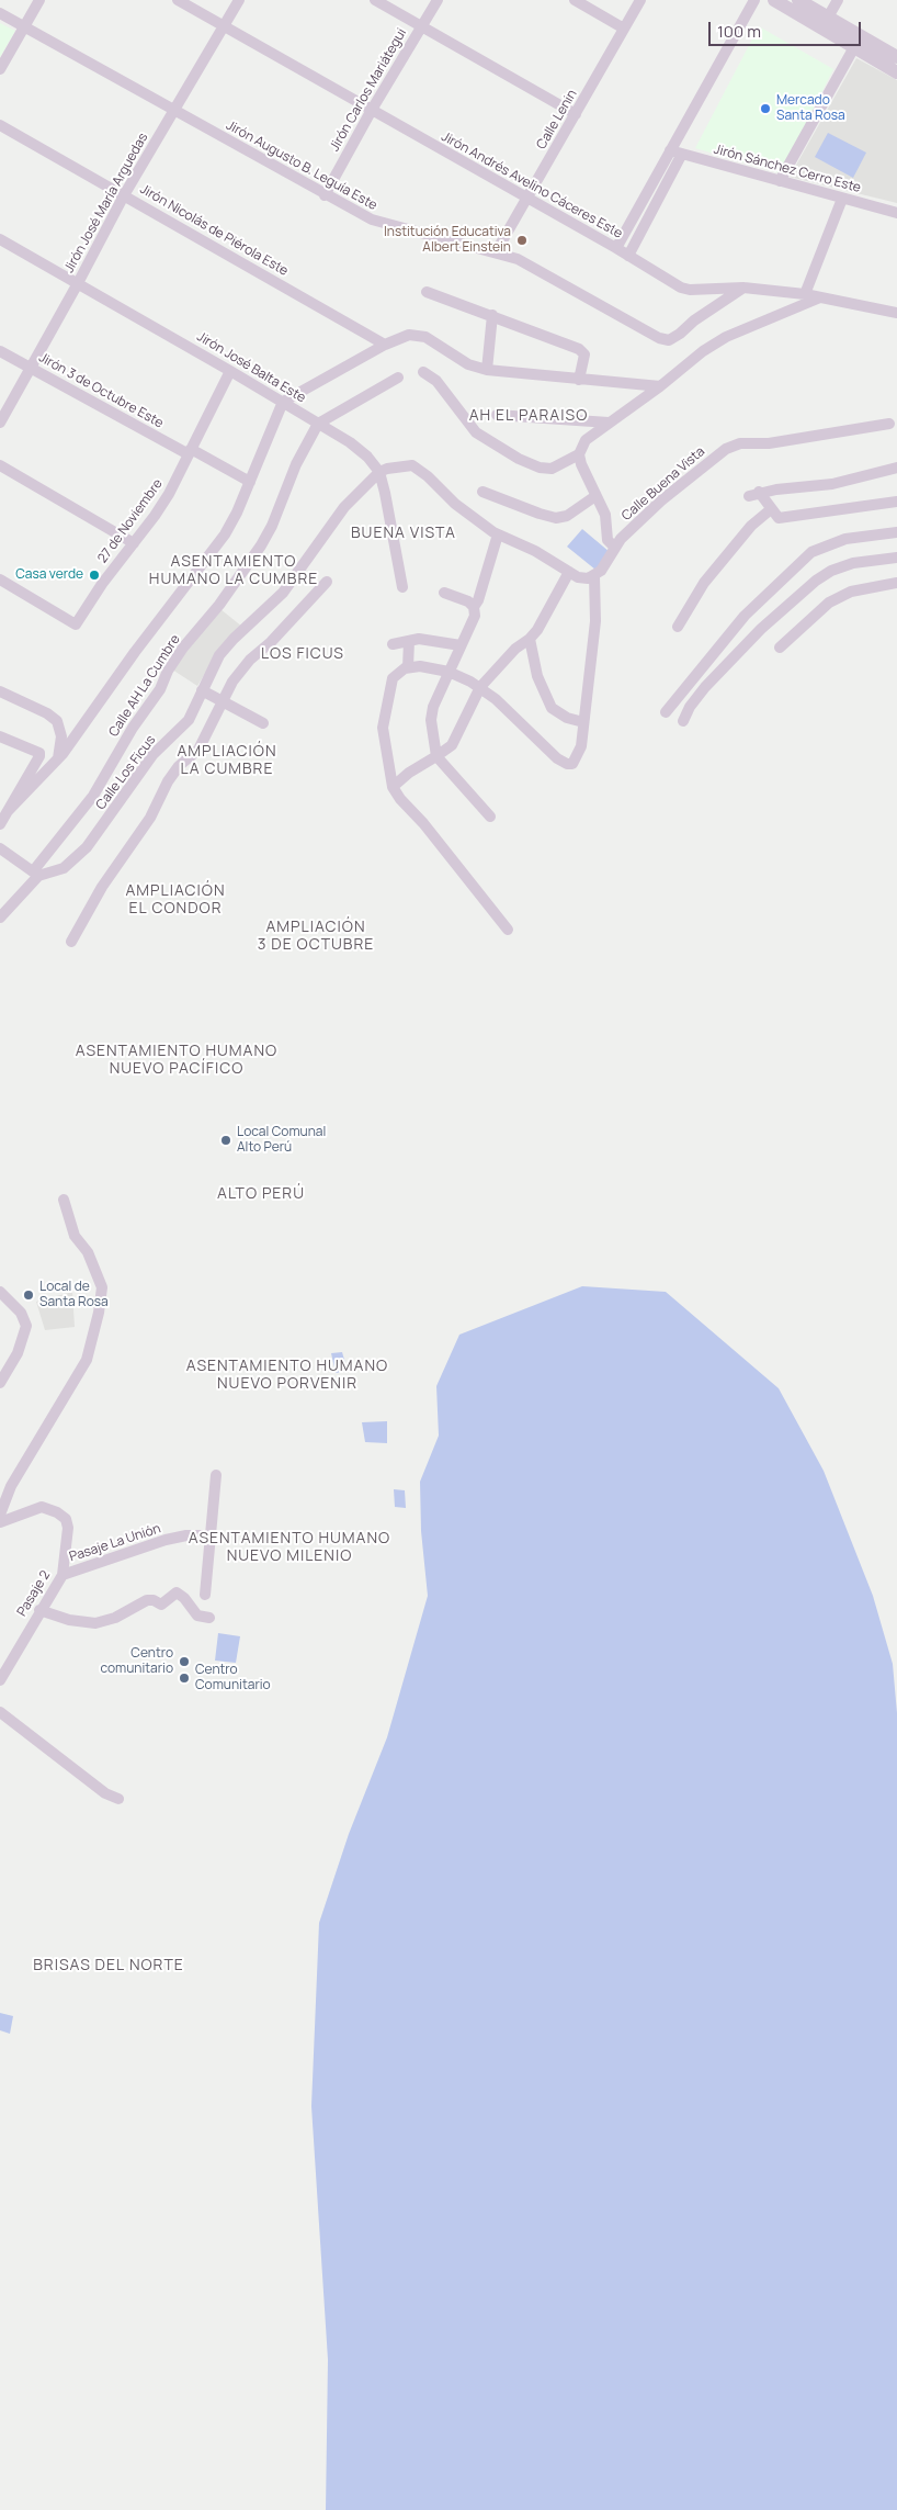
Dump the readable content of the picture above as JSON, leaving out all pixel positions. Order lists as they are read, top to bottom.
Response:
{
  "streets": {
    "street": [
      "Jirón Carlos Mariátegui",
      "Calle Lenin",
      "Jirón Augusto B. Leguía Este",
      "Jirón Sánchez Cerro Este",
      "Jirón Andrés Avelino Cáceres Este",
      "Jirón José María Arguedas",
      "Jirón Nicolás de Piérola Este",
      "Jirón José Balta Este",
      "Jirón 3 de Octubre Este",
      "Calle Buena Vista",
      "27 de Noviembre",
      "Calle AH La Cumbre",
      "Calle Los Ficus",
      "Pasaje La Unión",
      "Pasaje 2"
    ]
  },
  "crossings": [
    ["Jirón Carlos Mariátegui", "Jirón Augusto B. Leguía Este"],
    ["Jirón Carlos Mariátegui", "Jirón Andrés Avelino Cáceres Este"],
    ["Calle Lenin", "Jirón Augusto B. Leguía Este"],
    ["Calle Lenin", "Jirón Andrés Avelino Cáceres Este"],
    ["Jirón Augusto B. Leguía Este", "Jirón Andrés Avelino Cáceres Este"],
    ["Jirón Augusto B. Leguía Este", "Jirón José María Arguedas"],
    ["Jirón Andrés Avelino Cáceres Este", "Jirón José María Arguedas"],
    ["Jirón José María Arguedas", "Jirón Nicolás de Piérola Este"],
    ["Jirón José María Arguedas", "Jirón José Balta Este"],
    ["Jirón José María Arguedas", "Jirón 3 de Octubre Este"],
    ["Jirón José Balta Este", "27 de Noviembre"],
    ["Jirón José Balta Este", "Calle AH La Cumbre"],
    ["Jirón José Balta Este", "Calle Los Ficus"],
    ["Jirón 3 de Octubre Este", "27 de Noviembre"],
    ["Calle AH La Cumbre", "Calle Los Ficus"],
    ["Pasaje La Unión", "Pasaje 2"]
  ],
  "districts": [
    "AH EL PARAISO",
    "BUENA VISTA",
    "ASENTAMIENTO HUMANO LA CUMBRE",
    "LOS FICUS",
    "AMPLIACIÓN LA CUMBRE",
    "AMPLIACIÓN EL CONDOR",
    "AMPLIACIÓN 3 DE OCTUBRE",
    "ASENTAMIENTO HUMANO NUEVO PACÍFICO",
    "ALTO PERÚ",
    "ASENTAMIENTO HUMANO NUEVO PORVENIR",
    "ASENTAMIENTO HUMANO NUEVO MILENIO",
    "BRISAS DEL NORTE"
  ],
  "places": [
    "Mercado Santa Rosa",
    "Institución Educativa Albert Einstein",
    "Casa verde",
    "Local Comunal Alto Perú",
    "Local de Santa Rosa",
    "Centro comunitario",
    "Centro Comunitario"
  ],
  "scale_bar": "100 m"
}
